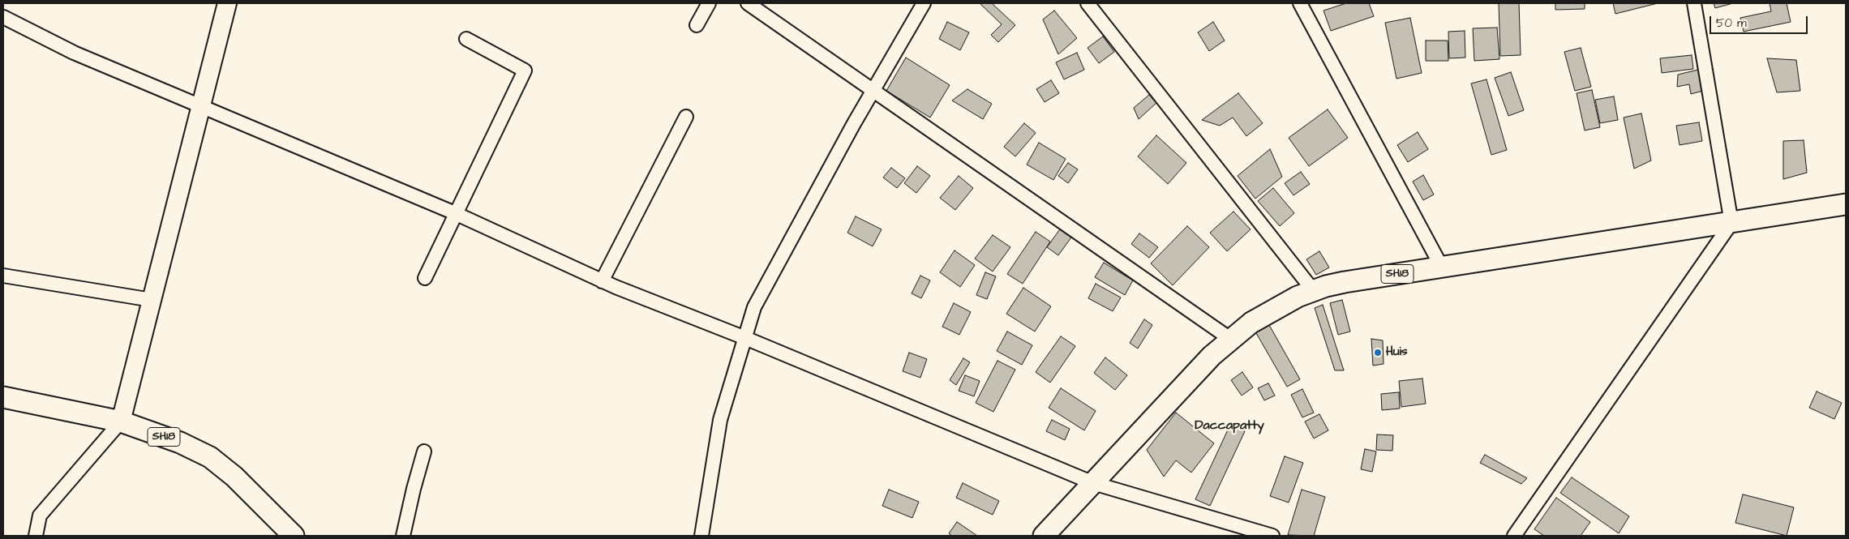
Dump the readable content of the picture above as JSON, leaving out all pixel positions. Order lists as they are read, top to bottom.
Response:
{
  "streets": {
    "main road": ["SH18"]
  },
  "districts": ["Daccapatty"],
  "places": ["Huis"],
  "scale_bar": "50 m"
}
